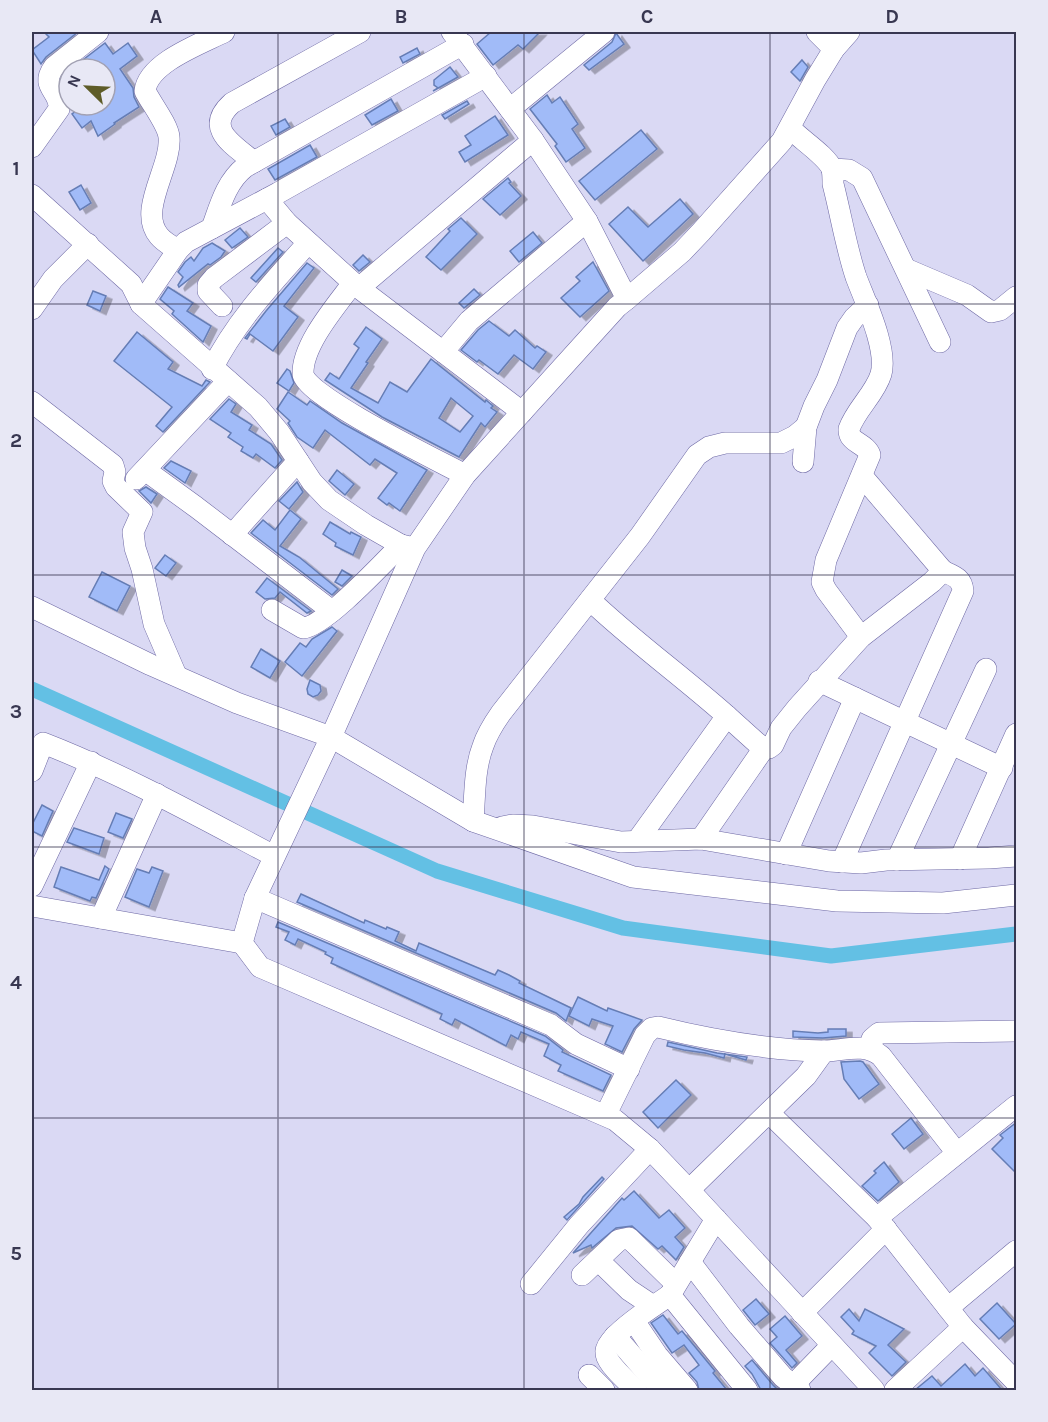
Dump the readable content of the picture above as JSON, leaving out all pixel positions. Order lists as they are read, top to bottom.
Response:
{
  "north": "top left",
  "grid": {
    "columns": [
      "A",
      "B",
      "C",
      "D"
    ],
    "rows": [
      "1",
      "2",
      "3",
      "4",
      "5"
    ]
  }
}
